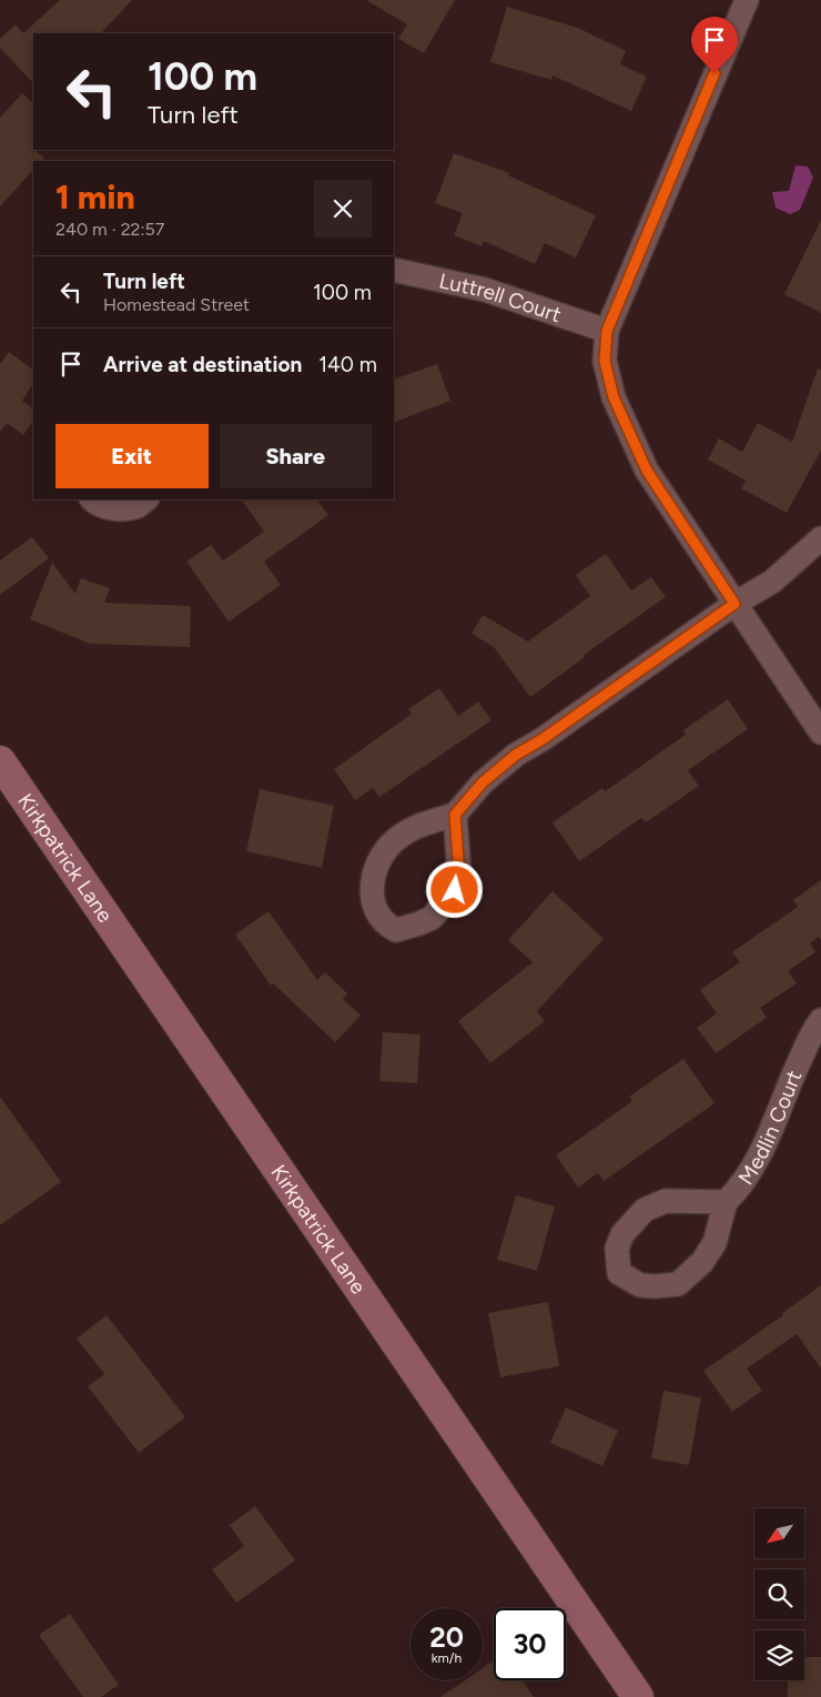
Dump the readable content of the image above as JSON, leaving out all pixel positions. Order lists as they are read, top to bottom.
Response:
{
  "streets": {
    "street": ["Luttrell Court", "Kirkpatrick Lane", "Medlin Court"]
  },
  "north": "bottom left",
  "page": {
    "turn": ["100 m", "Turn left"],
    "heading": ["1 min", "240 m · 22:57"],
    "list": [
      {
        "name": "Turn left",
        "note": "Homestead Street",
        "value": "100 m"
      },
      {
        "name": "Arrive at destination",
        "value": "140 m"
      }
    ],
    "buttons": ["Exit", "Share"],
    "speed": "20 km/h",
    "limit": "30"
  }
}
